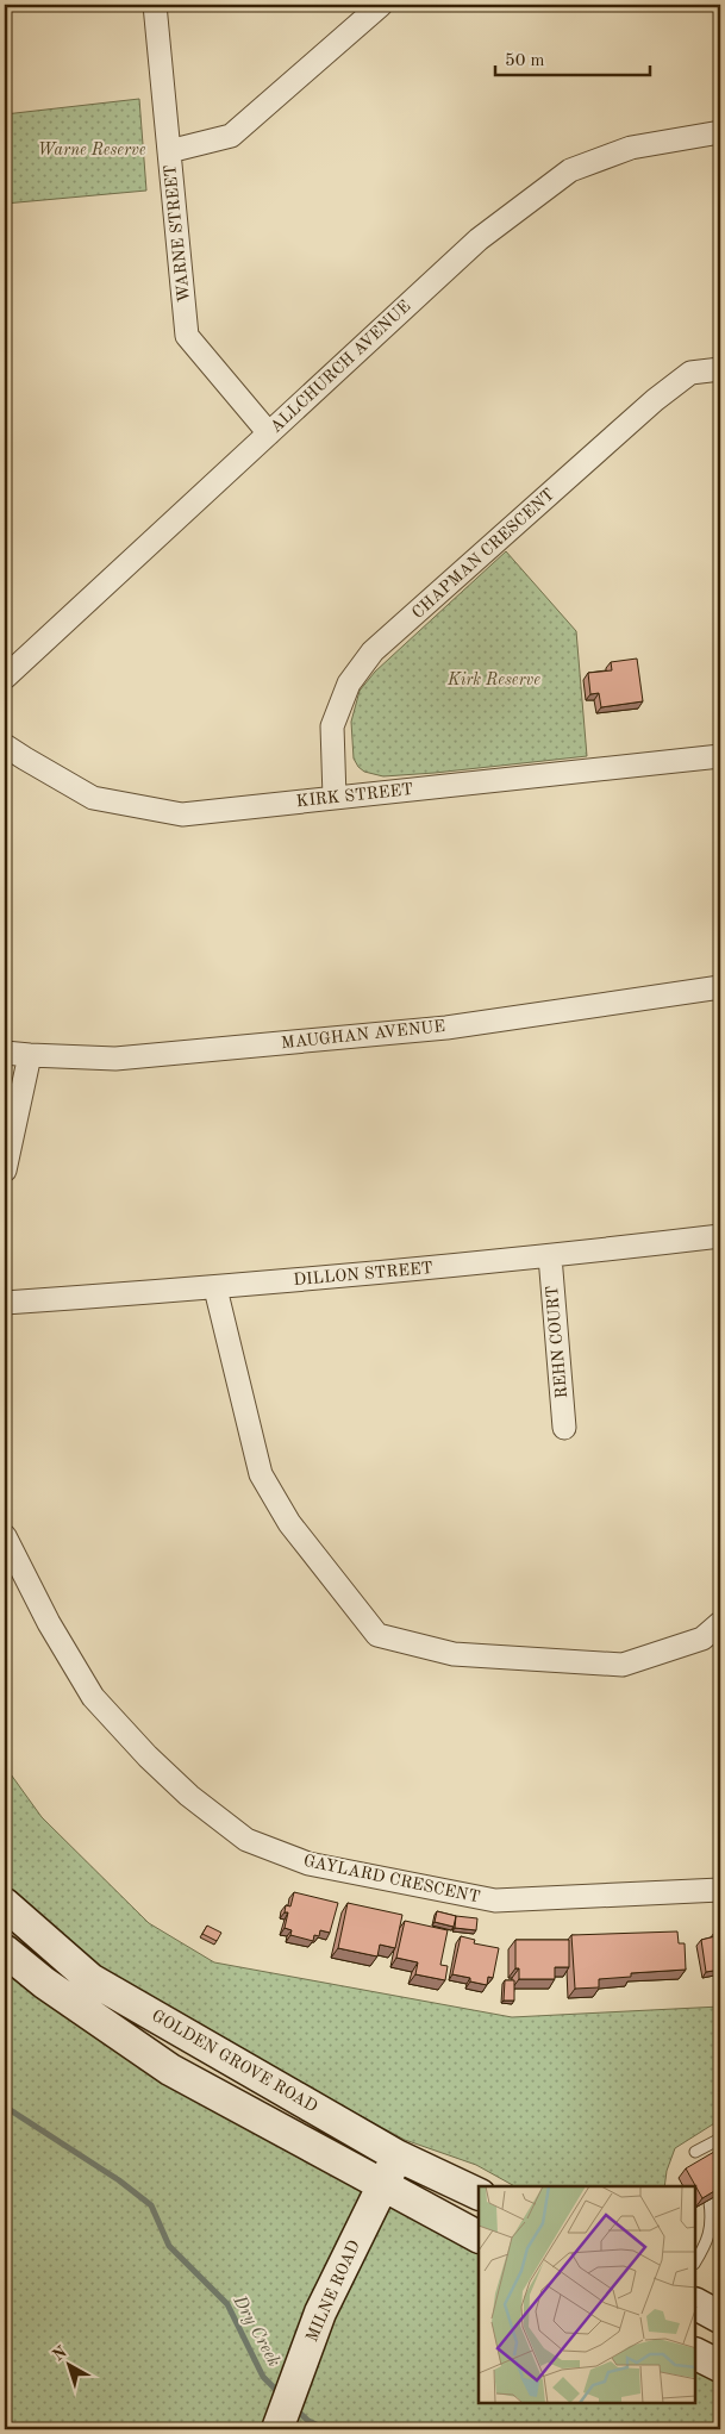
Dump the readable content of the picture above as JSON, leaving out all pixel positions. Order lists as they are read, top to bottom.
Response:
{
  "streets": {
    "main road": ["GOLDEN GROVE ROAD", "MILNE ROAD"],
    "street": [
      "WARNE STREET",
      "ALLCHURCH AVENUE",
      "CHAPMAN CRESCENT",
      "KIRK STREET",
      "MAUGHAN AVENUE",
      "DILLON STREET",
      "REHN COURT",
      "GAYLARD CRESCENT"
    ]
  },
  "crossings": [
    ["WARNE STREET", "ALLCHURCH AVENUE"],
    ["CHAPMAN CRESCENT", "KIRK STREET"],
    ["DILLON STREET", "REHN COURT"],
    ["GOLDEN GROVE ROAD", "MILNE ROAD"]
  ],
  "water": ["Dry Creek"],
  "parks": ["Warne Reserve", "Kirk Reserve"],
  "scale_bar": "50 m",
  "north": "top left"
}
